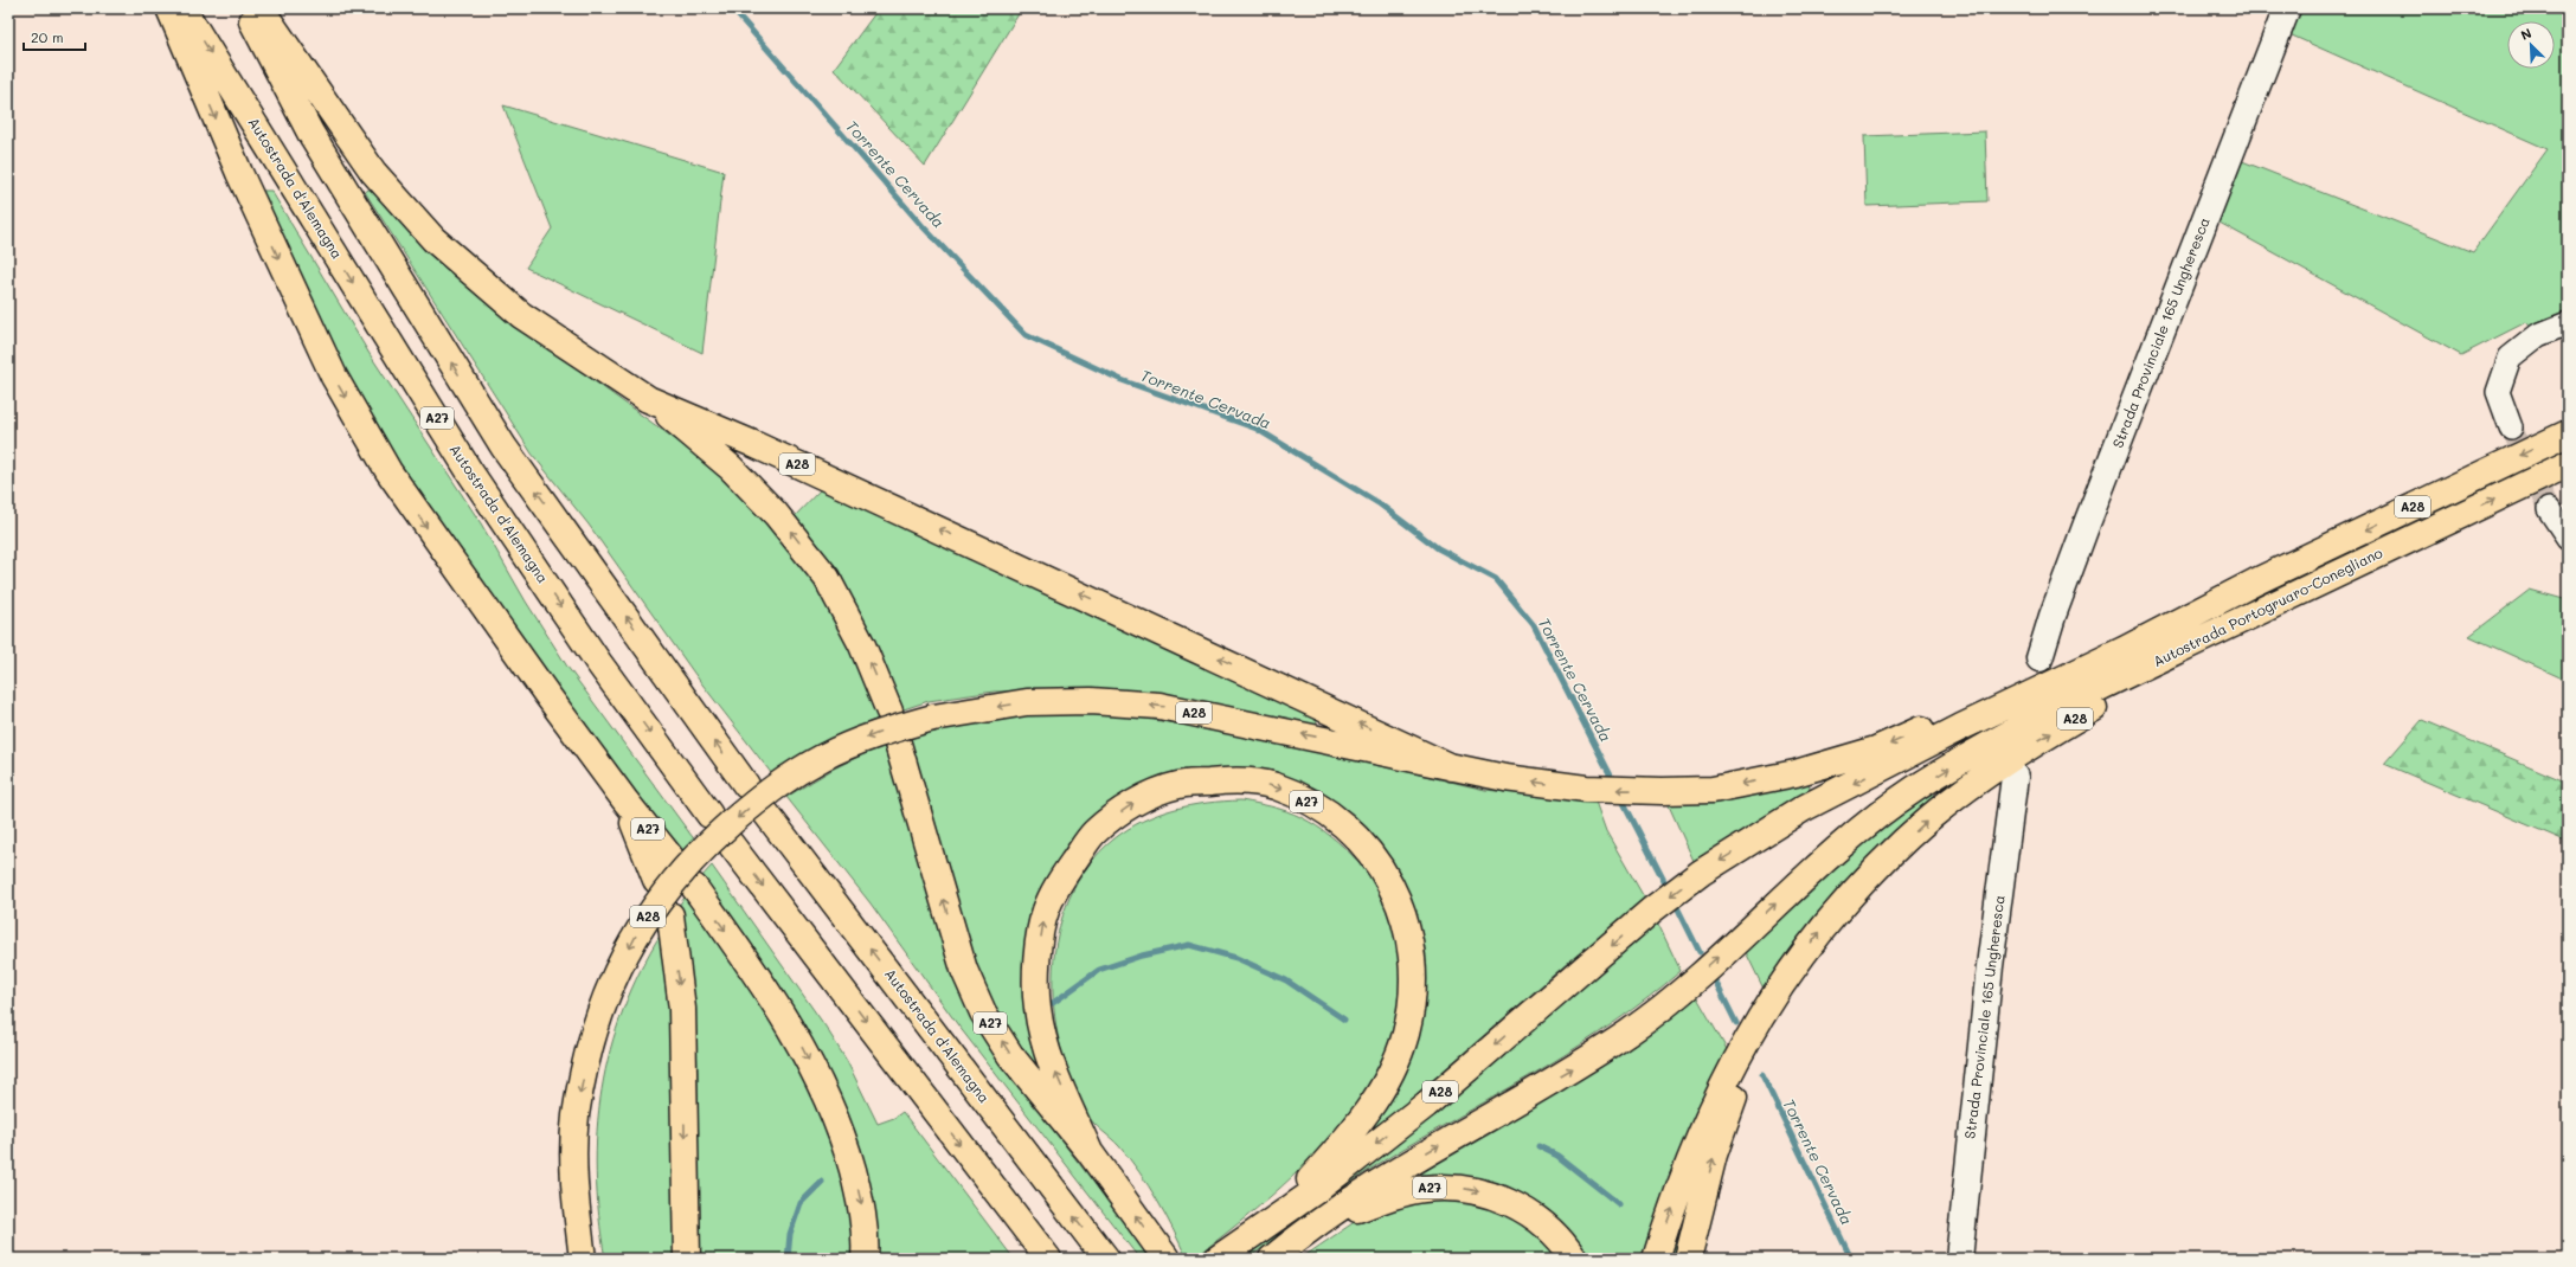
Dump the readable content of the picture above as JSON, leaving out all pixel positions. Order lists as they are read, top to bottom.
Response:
{
  "streets": {
    "highway": [
      "Autostrada d'Alemagna",
      "A27",
      "A28",
      "Autostrada Portogruaro-Conegliano"
    ],
    "main road": ["Strada Provinciale 165 Ungheresca"]
  },
  "crossings": [
    ["A27", "A28"],
    ["A28", "Autostrada Portogruaro-Conegliano"]
  ],
  "water": ["Torrente Cervada"],
  "scale_bar": "20 m",
  "north": "top left"
}
